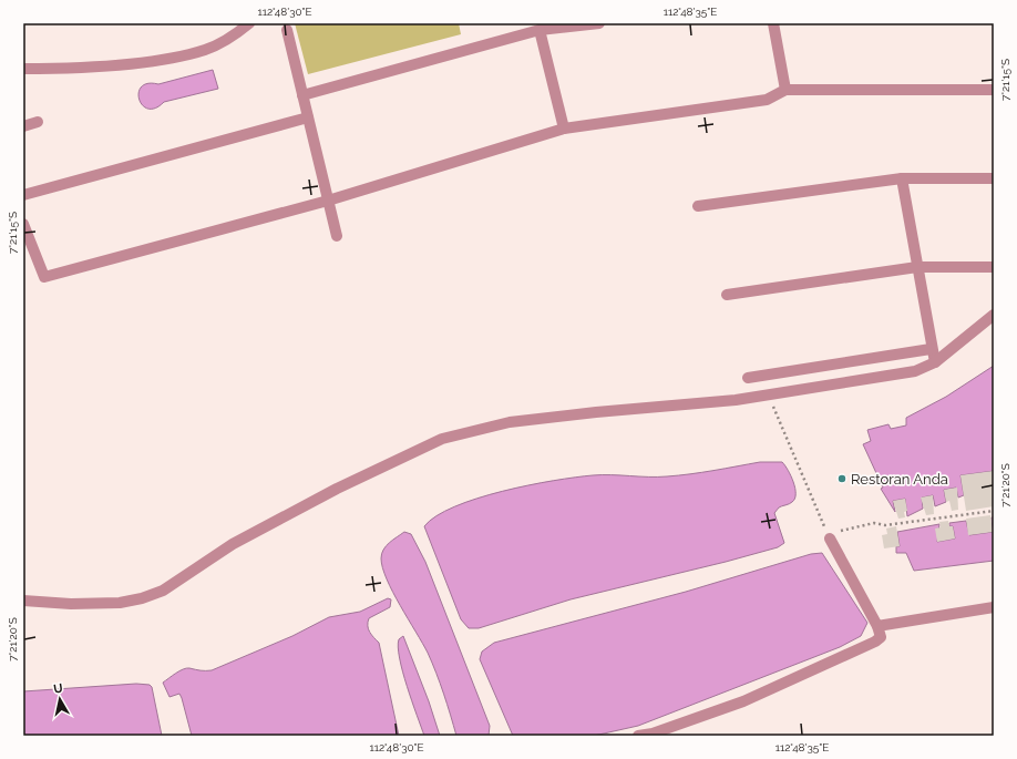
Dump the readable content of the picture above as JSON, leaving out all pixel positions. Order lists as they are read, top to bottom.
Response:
{
  "places": ["Restoran Anda"],
  "north": "top",
  "coordinates": [
    "112°48'30\"E",
    "112°48'35\"E",
    "7°21'15\"S",
    "7°21'20\"S"
  ]
}
